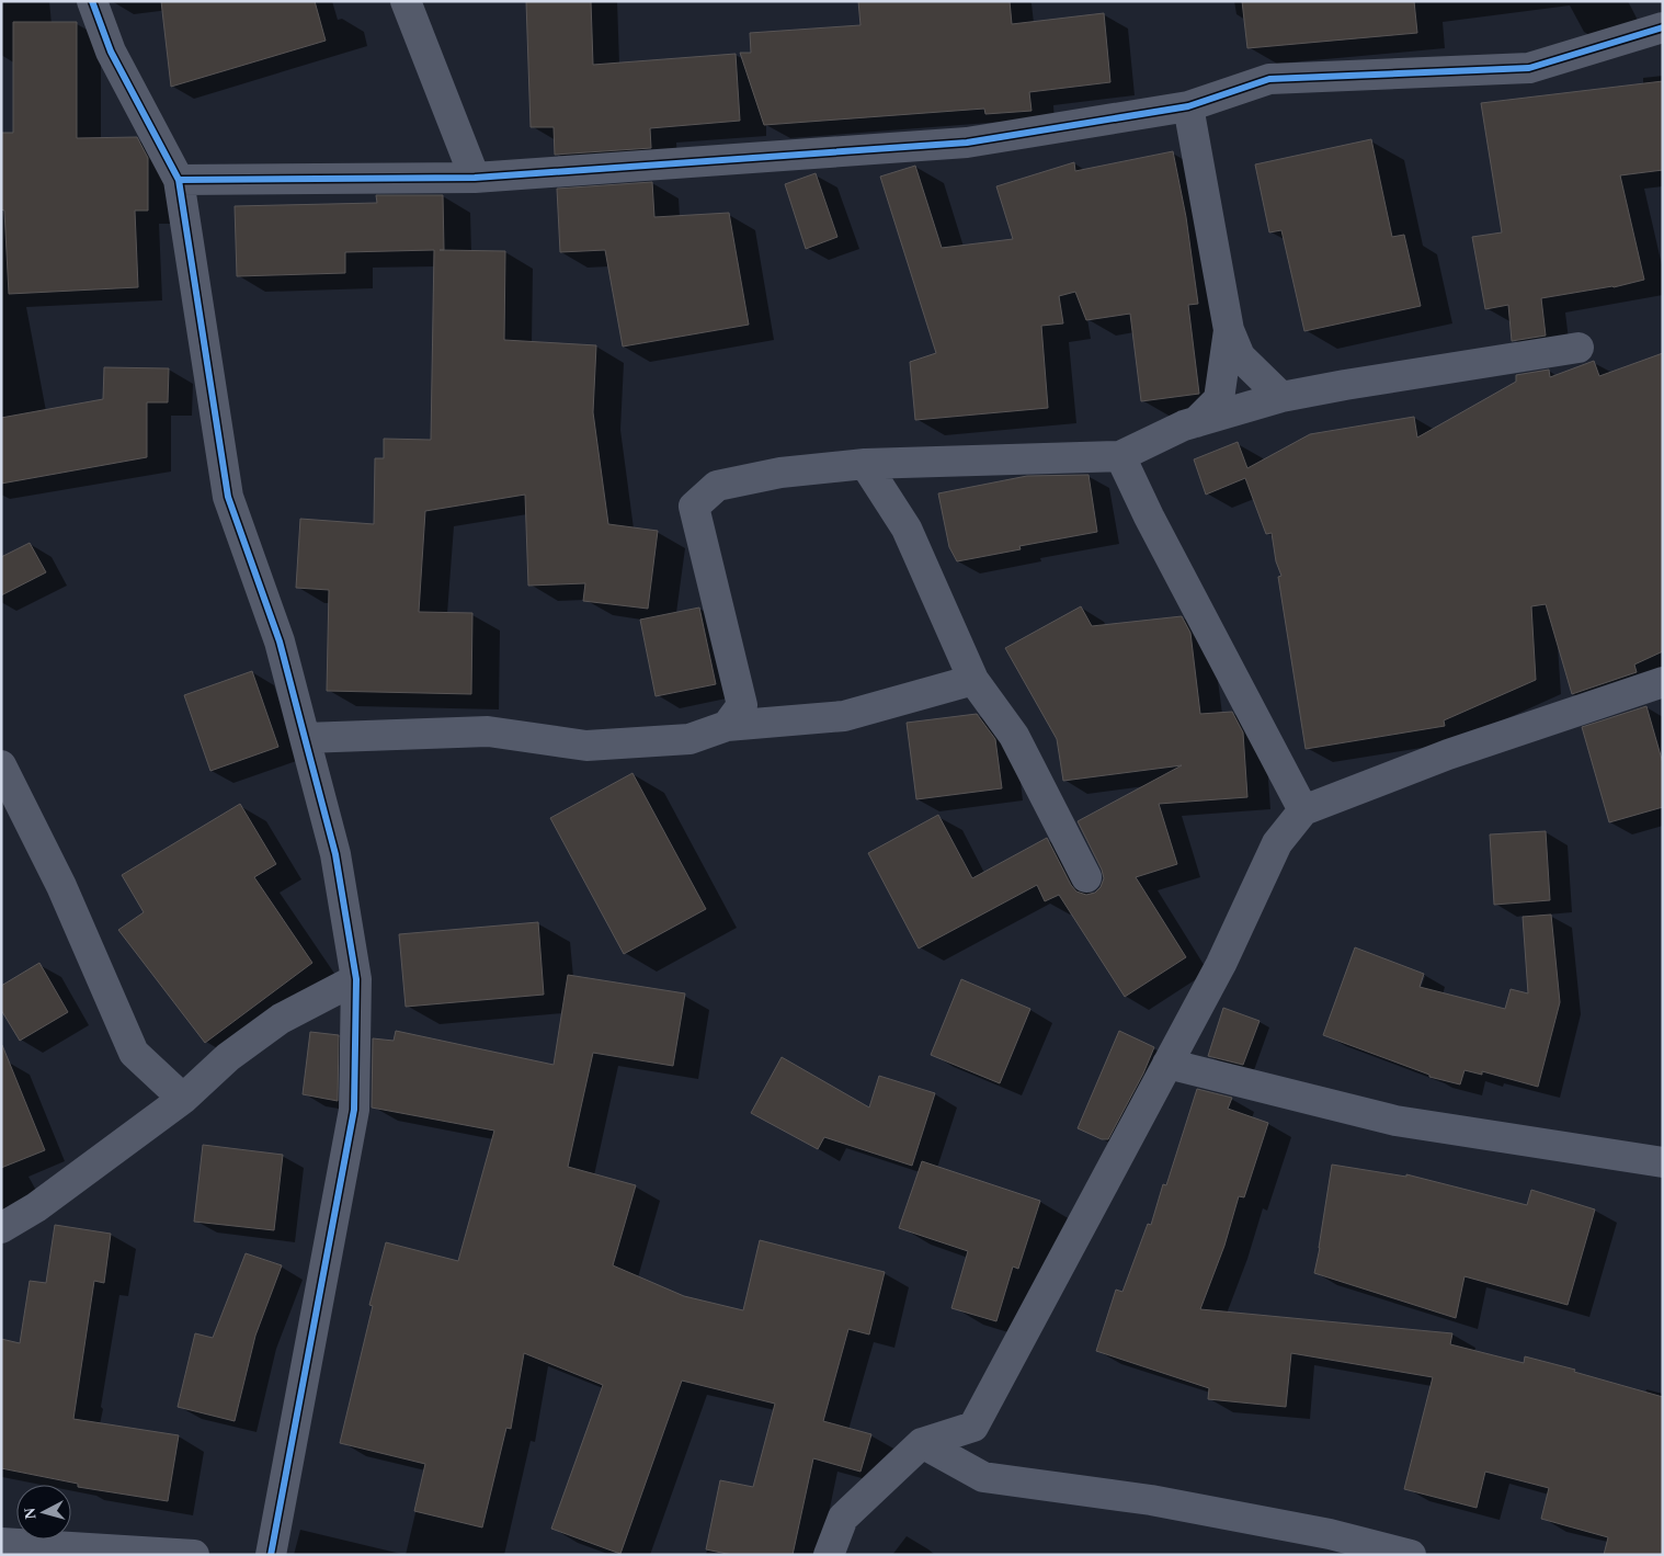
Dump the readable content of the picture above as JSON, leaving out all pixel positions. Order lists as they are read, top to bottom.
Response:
{
  "north": "left"
}
